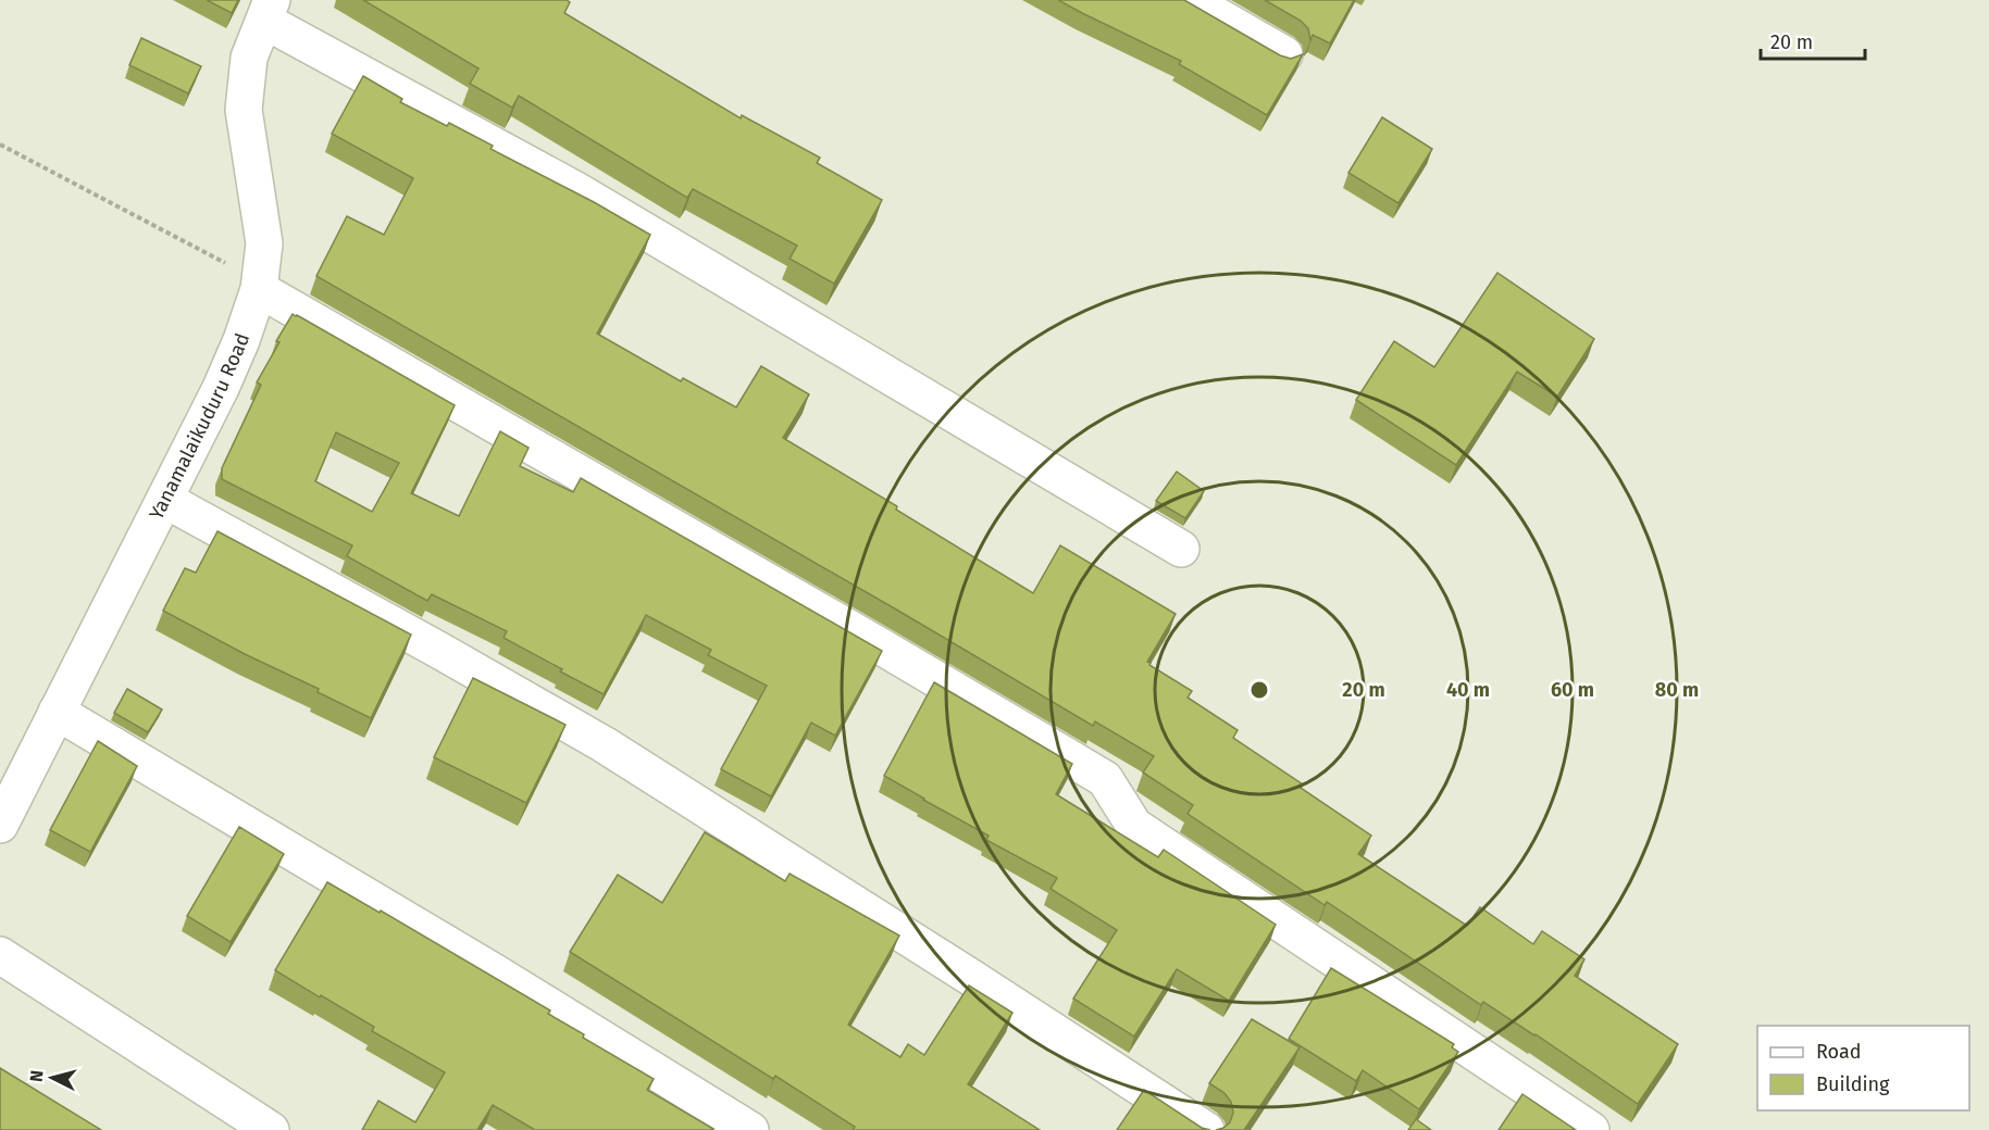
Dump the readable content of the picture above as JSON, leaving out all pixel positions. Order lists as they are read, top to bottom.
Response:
{
  "streets": {
    "street": ["Yanamalaikuduru Road"]
  },
  "legend": ["Road", "Building"],
  "scale_bar": "20 m",
  "north": "left",
  "rings": [
    "20 m",
    "40 m",
    "60 m",
    "80 m"
  ]
}
